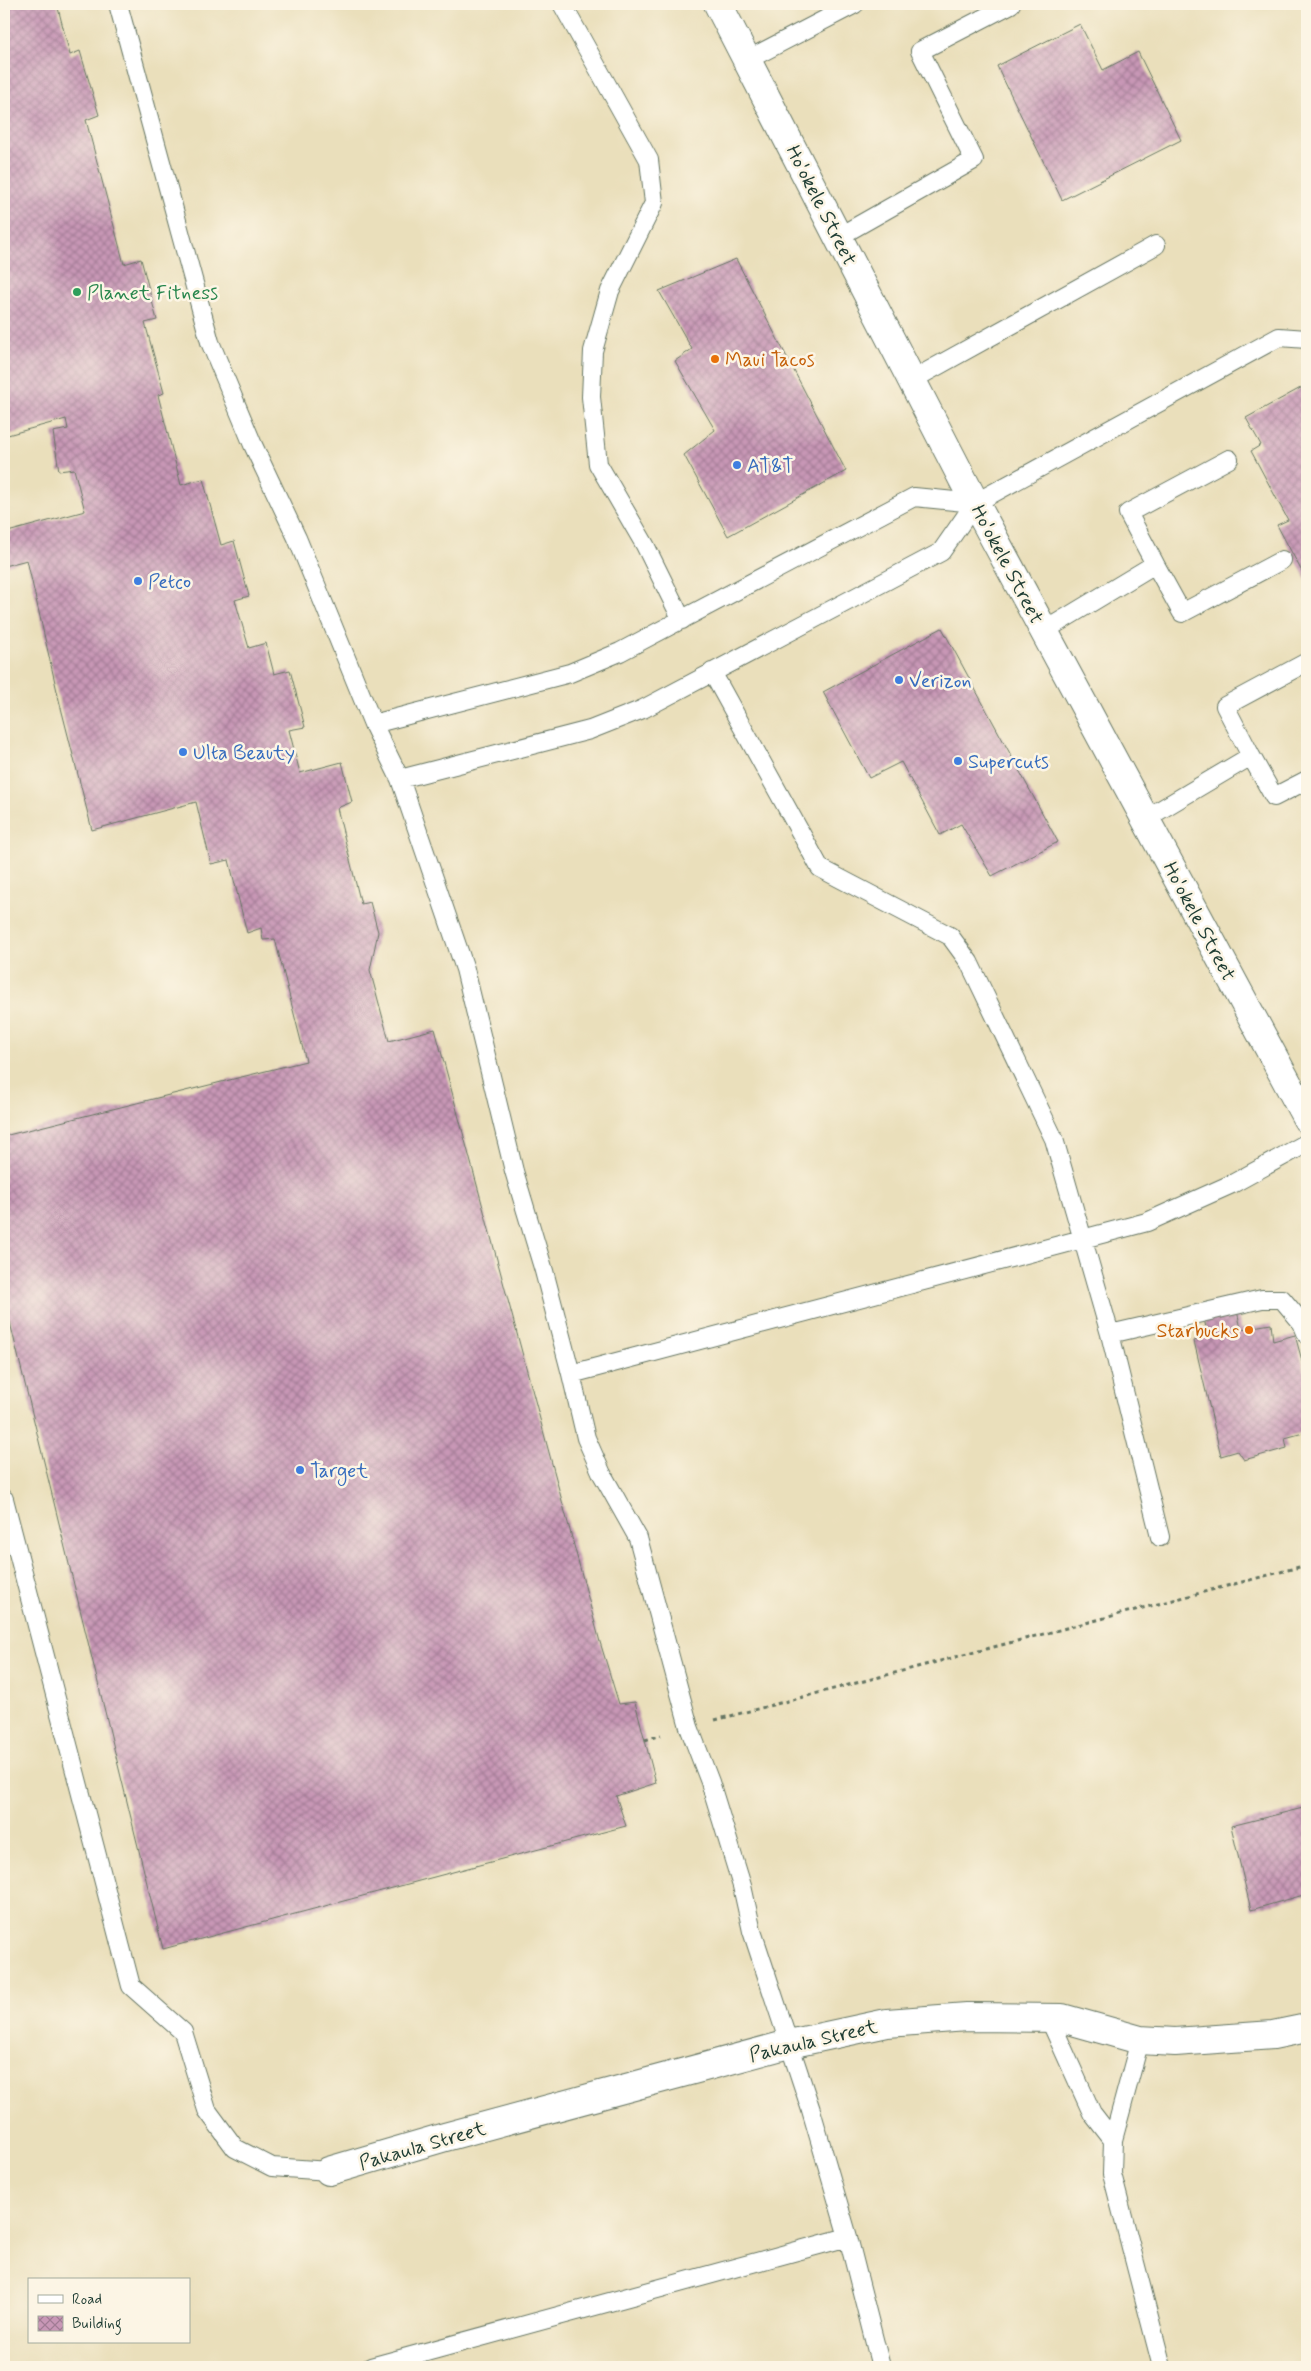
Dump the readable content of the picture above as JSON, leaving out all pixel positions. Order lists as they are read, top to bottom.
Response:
{
  "streets": {
    "main road": ["Ho'okele Street", "Pakaula Street"]
  },
  "places": [
    "Planet Fitness",
    "Maui Tacos",
    "AT&T",
    "Petco",
    "Verizon",
    "Ulta Beauty",
    "Supercuts",
    "Starbucks",
    "Target"
  ],
  "legend": ["Road", "Building"]
}
